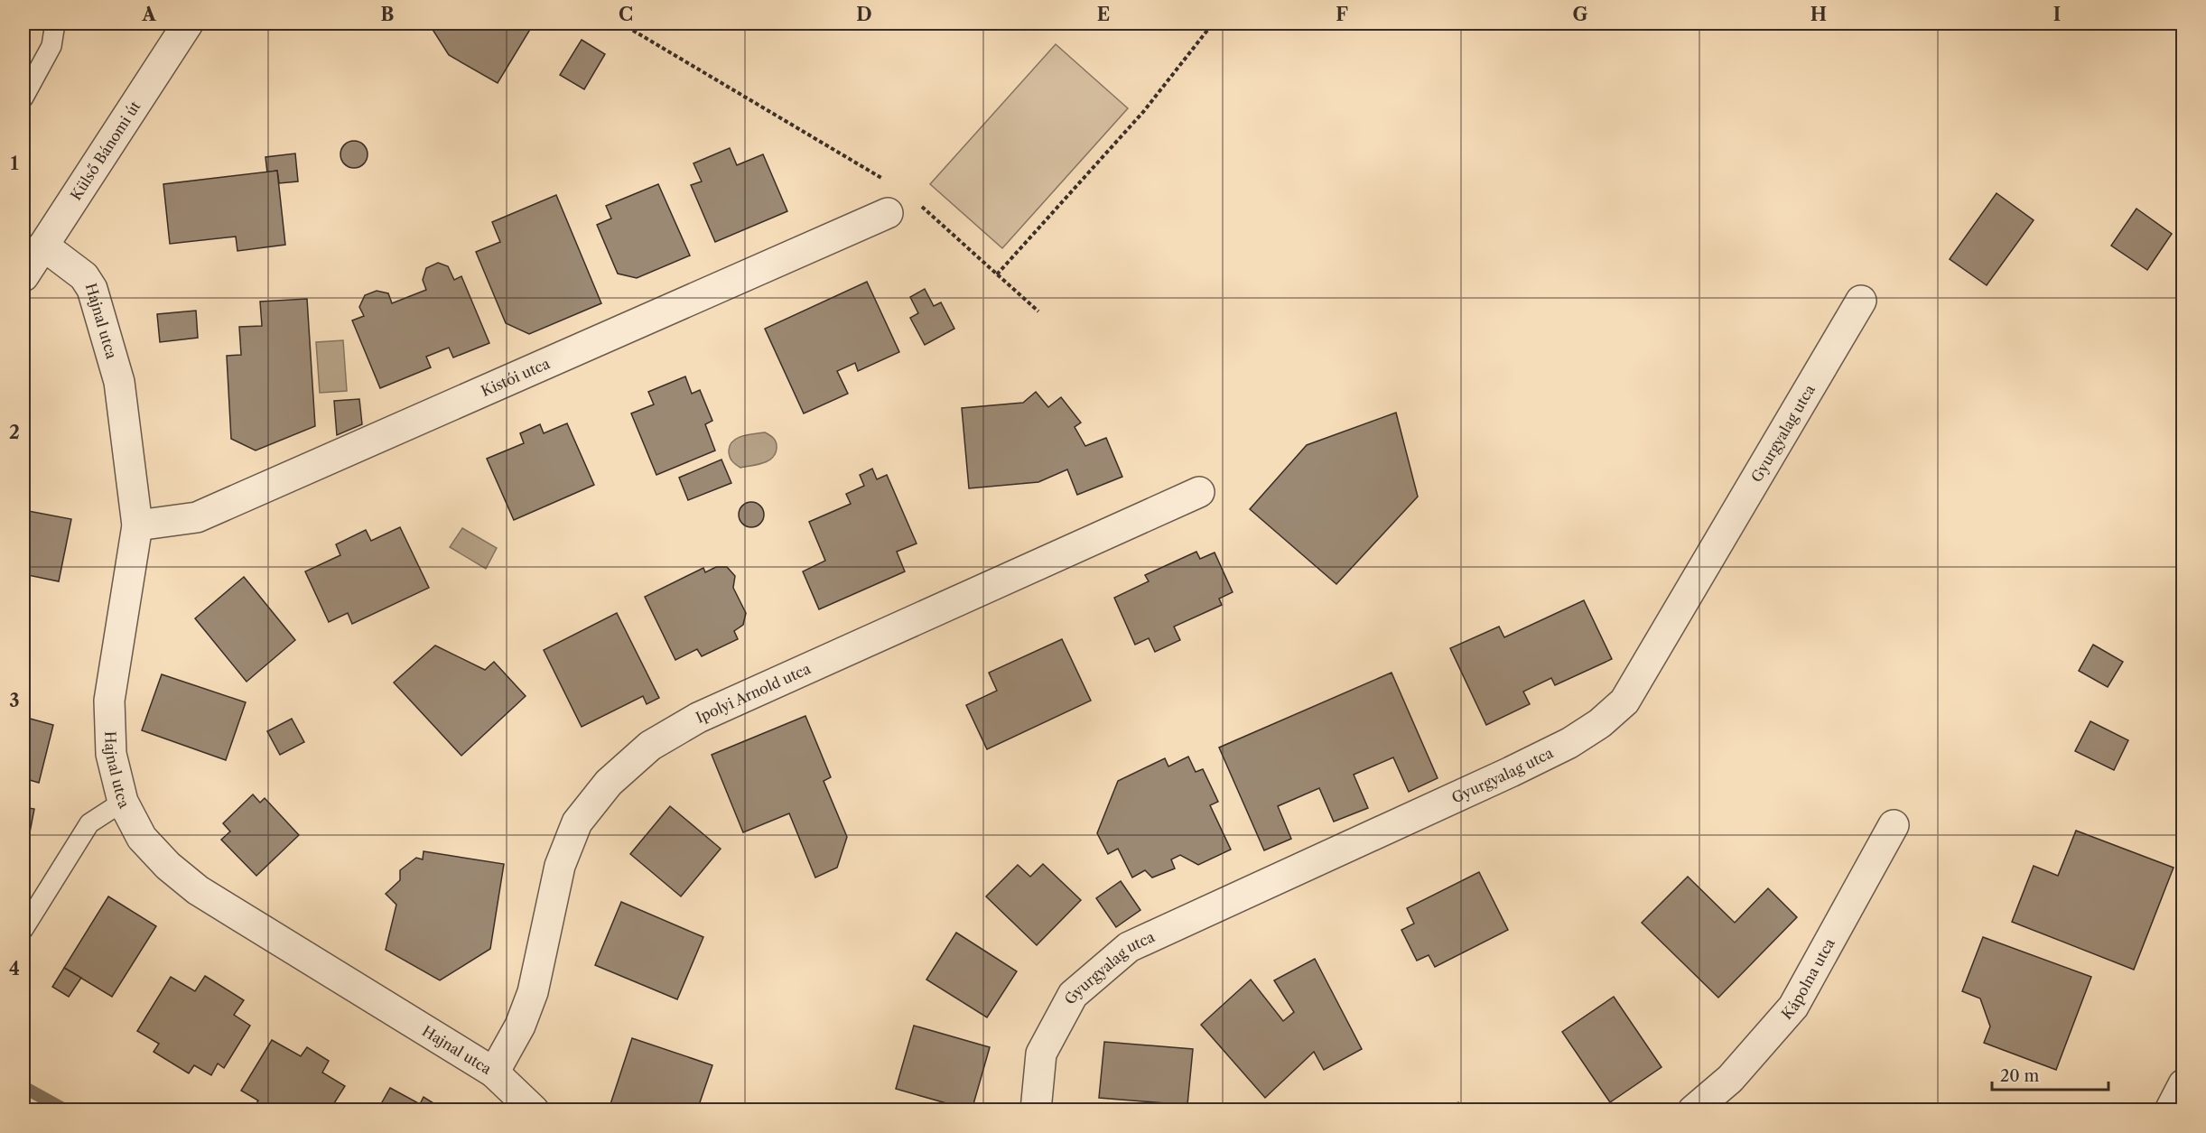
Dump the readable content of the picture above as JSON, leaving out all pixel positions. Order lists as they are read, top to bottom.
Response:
{
  "streets": {
    "street": [
      "Külső Bánomi út",
      "Hajnal utca",
      "Kistói utca",
      "Gyurgyalag utca",
      "Ipolyi Arnold utca",
      "Kápolna utca"
    ]
  },
  "crossings": [
    ["Külső Bánomi út", "Hajnal utca"],
    ["Hajnal utca", "Kistói utca"],
    ["Hajnal utca", "Ipolyi Arnold utca"]
  ],
  "scale_bar": "20 m",
  "grid": {
    "columns": [
      "A",
      "B",
      "C",
      "D",
      "E",
      "F",
      "G",
      "H",
      "I"
    ],
    "rows": [
      "1",
      "2",
      "3",
      "4"
    ]
  }
}
